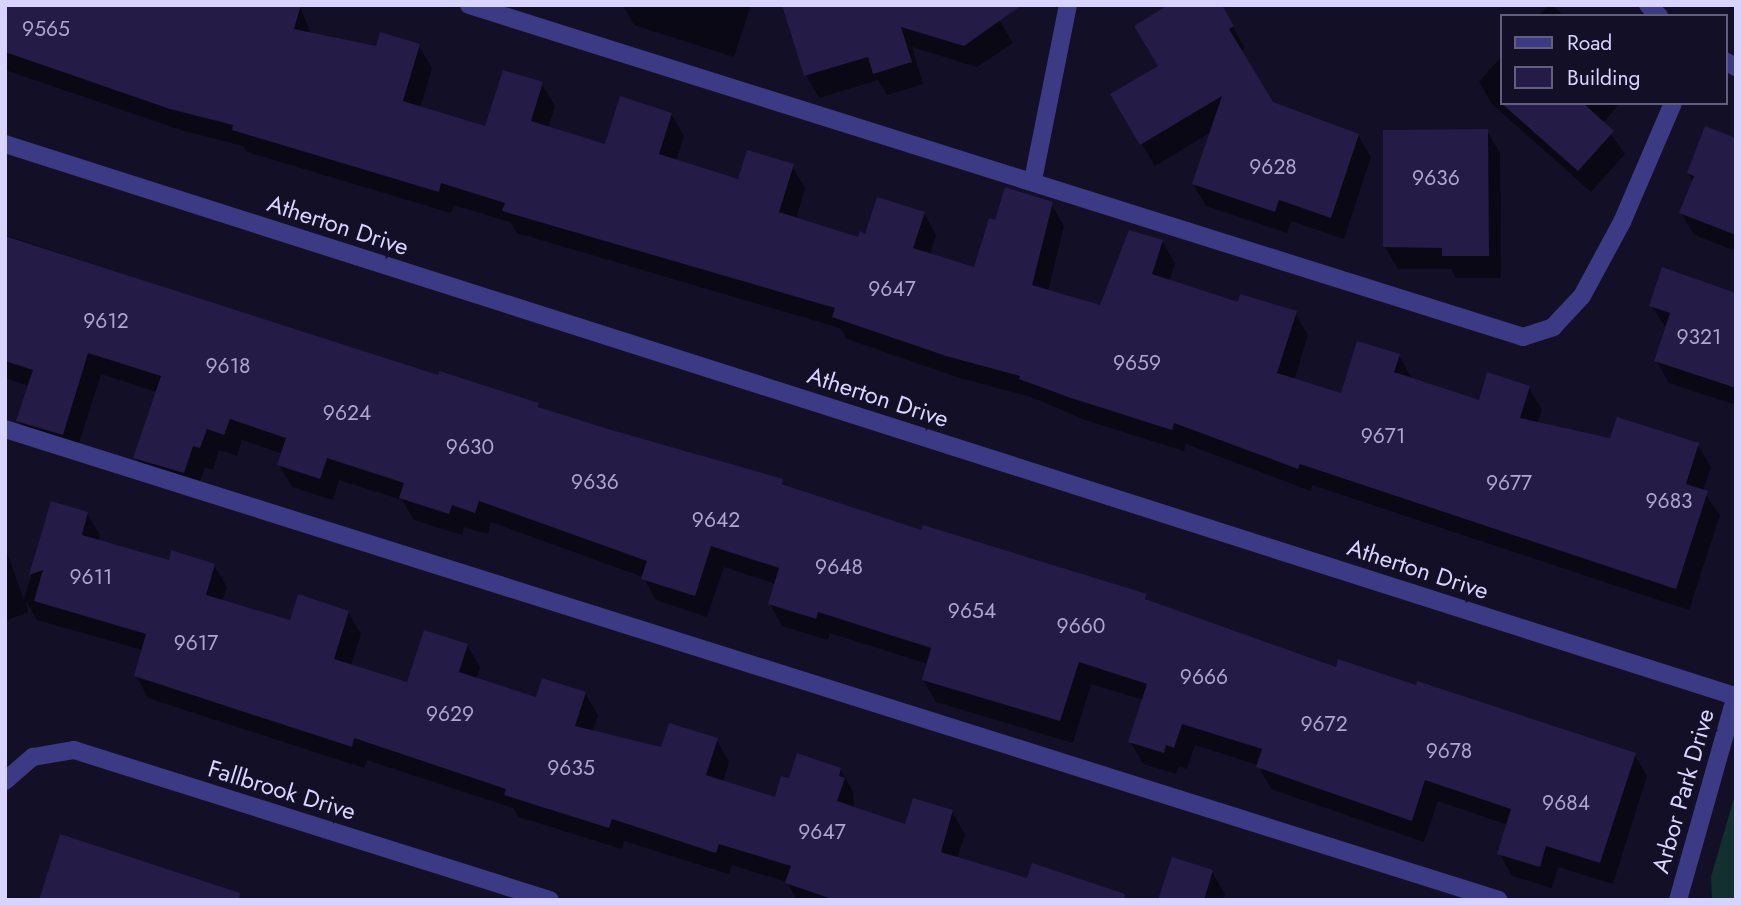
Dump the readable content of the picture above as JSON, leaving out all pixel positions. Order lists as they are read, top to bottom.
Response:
{
  "streets": {
    "street": ["Atherton Drive", "Fallbrook Drive", "Arbor Park Drive"]
  },
  "crossings": [
    ["Atherton Drive", "Arbor Park Drive"]
  ],
  "house_numbers": [
    "9565",
    "9628",
    "9636",
    "9647",
    "9612",
    "9321",
    "9659",
    "9618",
    "9624",
    "9671",
    "9630",
    "9636",
    "9677",
    "9683",
    "9642",
    "9648",
    "9611",
    "9654",
    "9660",
    "9617",
    "9666",
    "9629",
    "9672",
    "9678",
    "9635",
    "9684",
    "9647"
  ],
  "legend": ["Road", "Building"]
}
